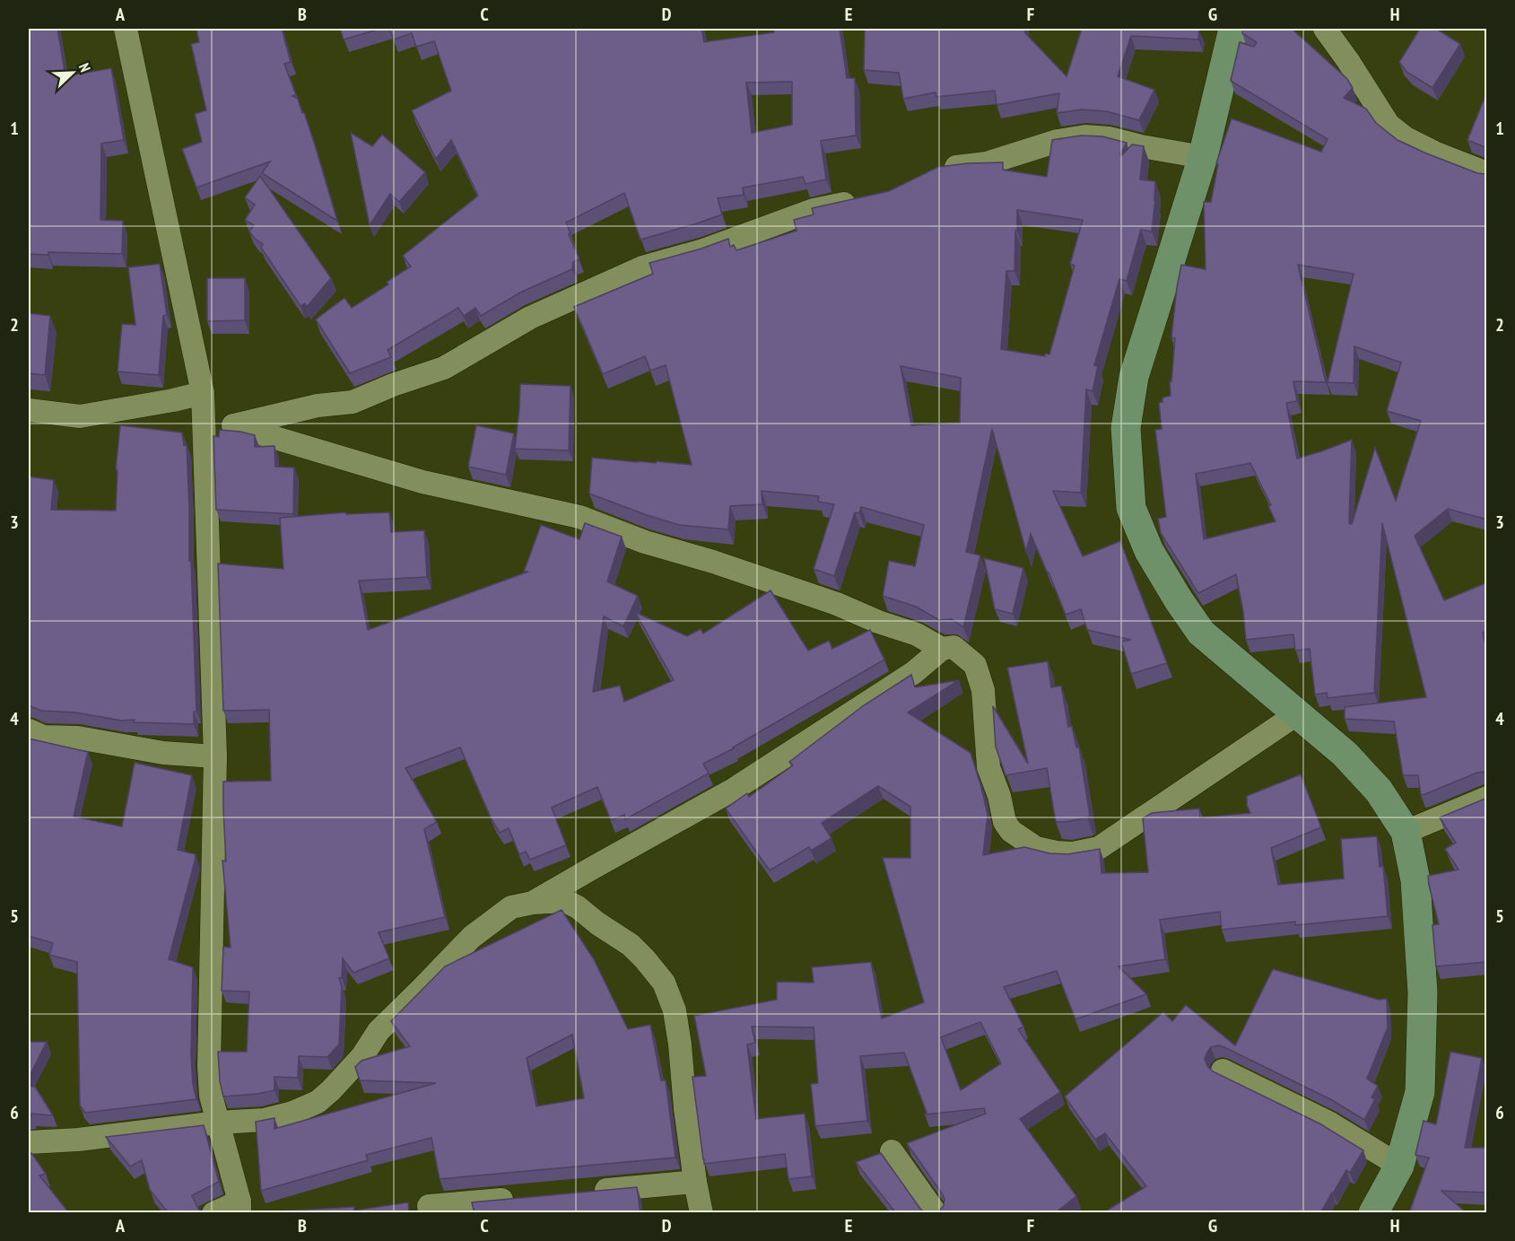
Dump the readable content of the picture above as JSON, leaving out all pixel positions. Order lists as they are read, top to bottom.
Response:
{
  "north": "top right",
  "grid": {
    "columns": [
      "A",
      "B",
      "C",
      "D",
      "E",
      "F",
      "G",
      "H"
    ],
    "rows": [
      "1",
      "2",
      "3",
      "4",
      "5",
      "6"
    ]
  }
}
